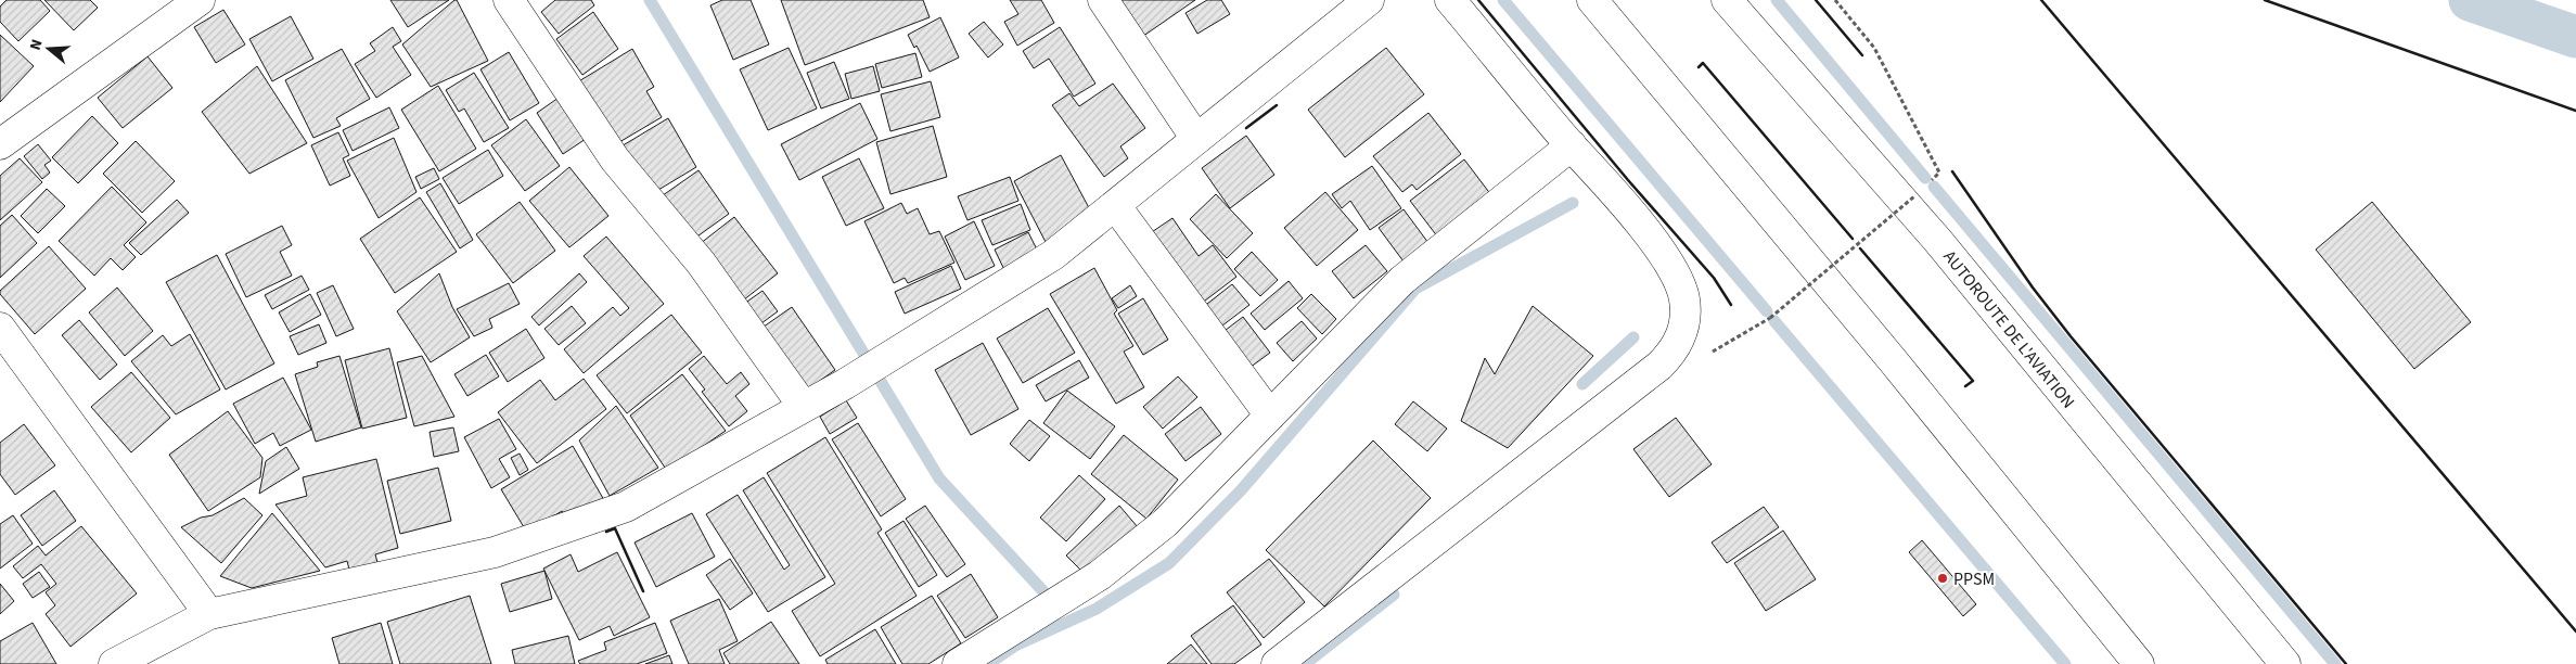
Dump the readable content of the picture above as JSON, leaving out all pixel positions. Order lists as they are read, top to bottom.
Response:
{
  "streets": {
    "main road": ["AUTOROUTE DE L'AVIATION"]
  },
  "places": ["PPSM"],
  "north": "left"
}
